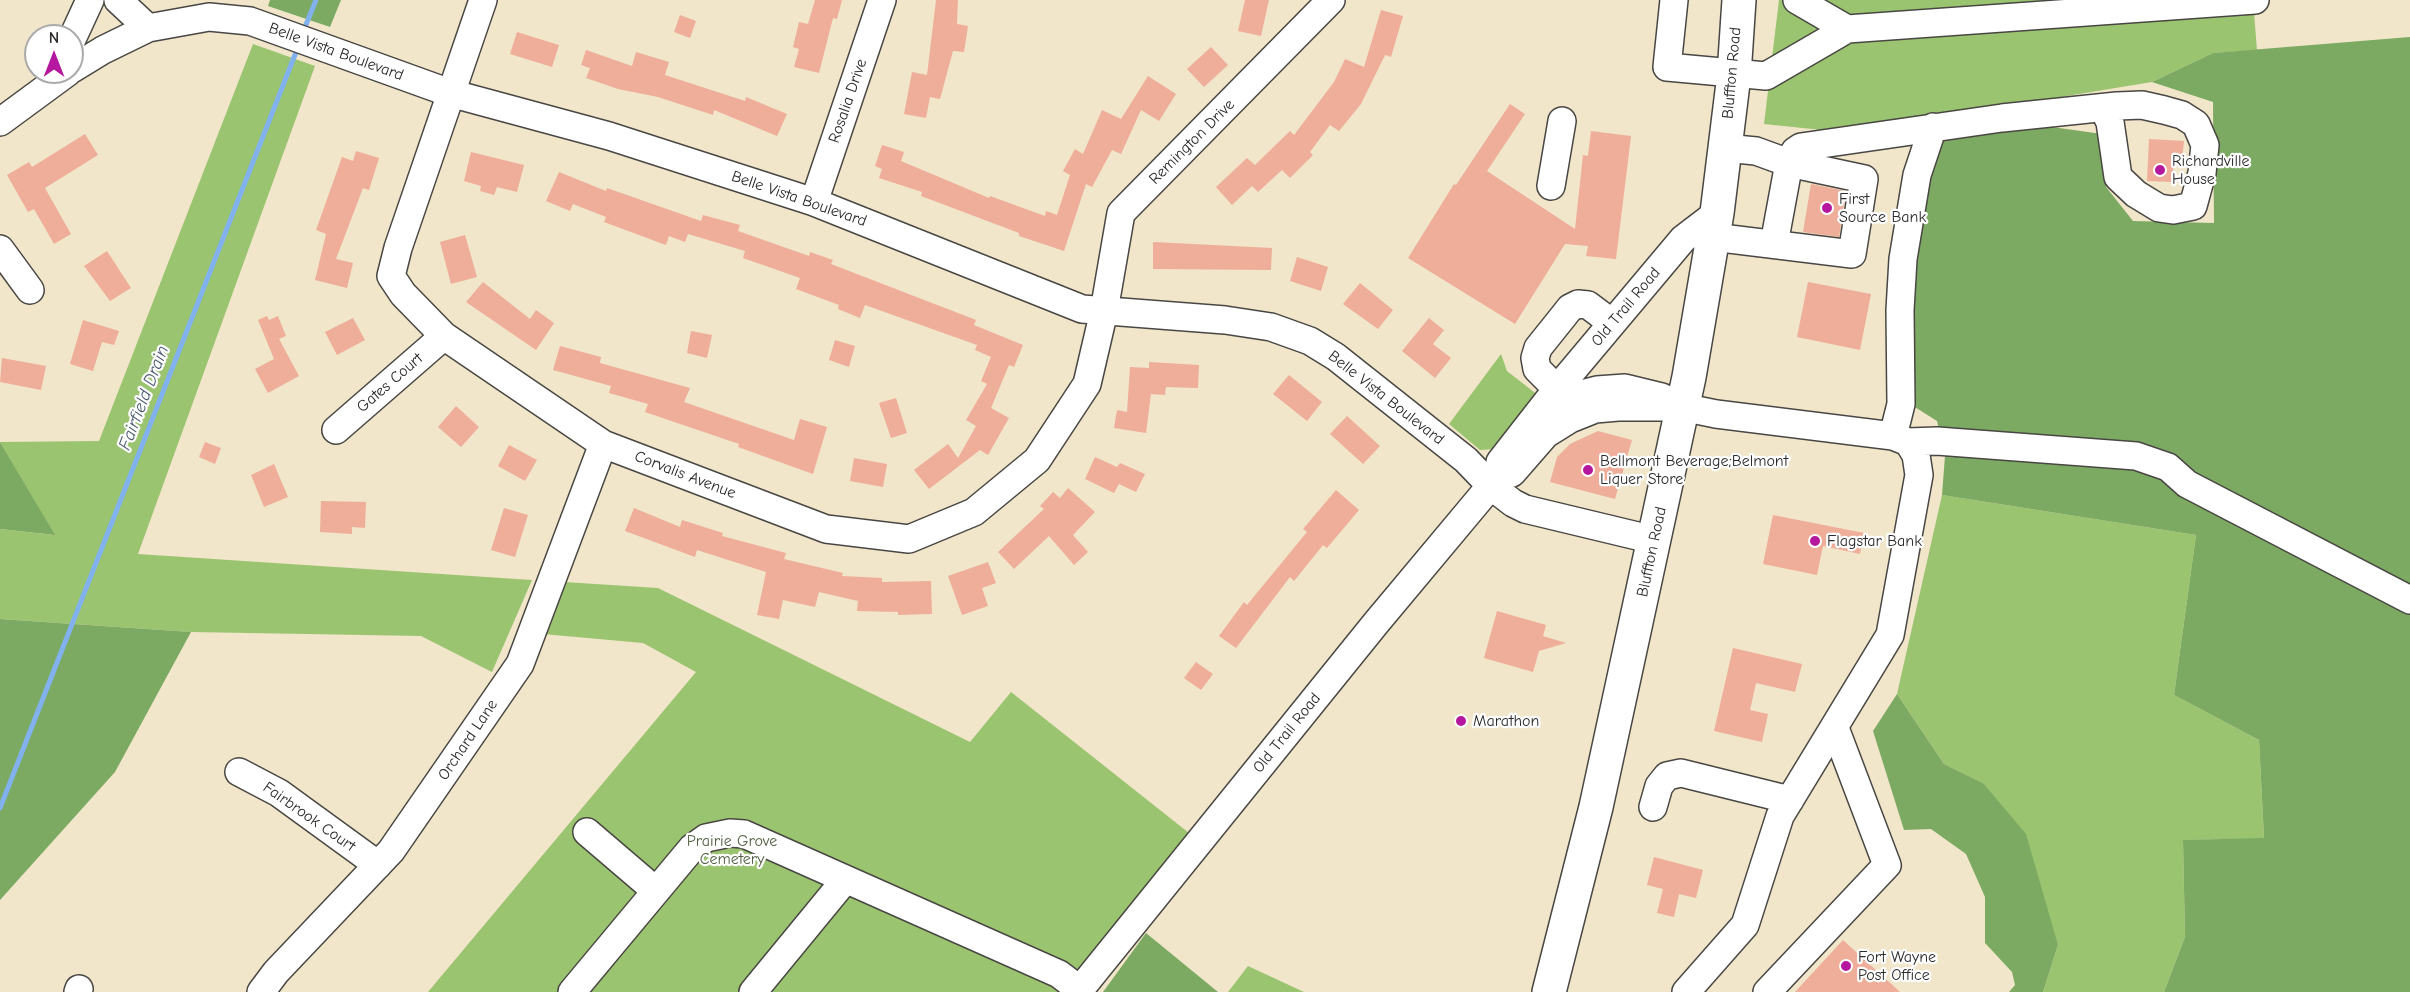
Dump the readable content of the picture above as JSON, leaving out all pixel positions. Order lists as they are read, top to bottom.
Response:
{
  "streets": {
    "main road": ["Bluffton Road"],
    "street": [
      "Belle Vista Boulevard",
      "Rosalia Drive",
      "Remington Drive",
      "Old Trail Road",
      "Gates Court",
      "Corvalis Avenue",
      "Orchard Lane",
      "Fairbrook Court"
    ]
  },
  "crossings": [
    ["Belle Vista Boulevard", "Bluffton Road"],
    ["Belle Vista Boulevard", "Rosalia Drive"],
    ["Belle Vista Boulevard", "Remington Drive"],
    ["Belle Vista Boulevard", "Old Trail Road"],
    ["Belle Vista Boulevard", "Corvalis Avenue"],
    ["Bluffton Road", "Old Trail Road"],
    ["Remington Drive", "Corvalis Avenue"],
    ["Gates Court", "Corvalis Avenue"],
    ["Corvalis Avenue", "Orchard Lane"],
    ["Orchard Lane", "Fairbrook Court"]
  ],
  "water": ["Fairfield Drain"],
  "parks": ["Prairie Grove Cemetery"],
  "places": [
    "Richardville House",
    "First Source Bank",
    "Bellmont Beverage;Belmont Liquer Store",
    "Flagstar Bank",
    "Marathon",
    "Fort Wayne Post Office"
  ],
  "north": "top"
}
